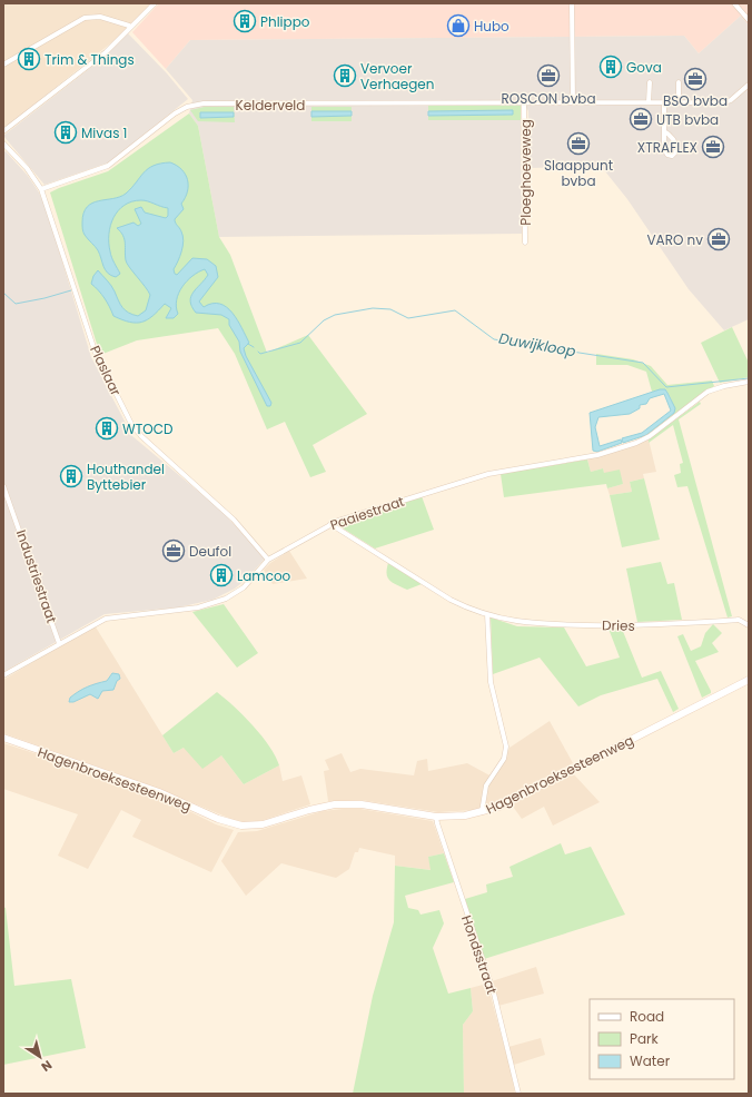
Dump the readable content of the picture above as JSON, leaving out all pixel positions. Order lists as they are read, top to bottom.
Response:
{
  "streets": {
    "street": [
      "Kelderveld",
      "Ploeghoeveweg",
      "Plaslaar",
      "Paaiestraat",
      "Industriestraat",
      "Dries",
      "Hagenbroeksesteenweg",
      "Hondsstraat"
    ]
  },
  "crossings": [
    ["Kelderveld", "Ploeghoeveweg"],
    ["Kelderveld", "Plaslaar"],
    ["Plaslaar", "Paaiestraat"],
    ["Paaiestraat", "Industriestraat"],
    ["Paaiestraat", "Dries"],
    ["Hagenbroeksesteenweg", "Hondsstraat"]
  ],
  "water": ["Duwijkloop"],
  "places": {
    "building": [
      "Phlippo",
      "Trim & Things",
      "Gova",
      "Vervoer Verhaegen",
      "Mivas 1",
      "WTOCD",
      "Houthandel Byttebier",
      "Lamcoo"
    ],
    "shop": ["Hubo"],
    "office": [
      "ROSCON bvba",
      "BSO bvba",
      "UTB bvba",
      "Slaappunt bvba",
      "XTRAFLEX",
      "VARO nv",
      "Deufol"
    ]
  },
  "legend": ["Road", "Park", "Water"],
  "north": "bottom right"
}
